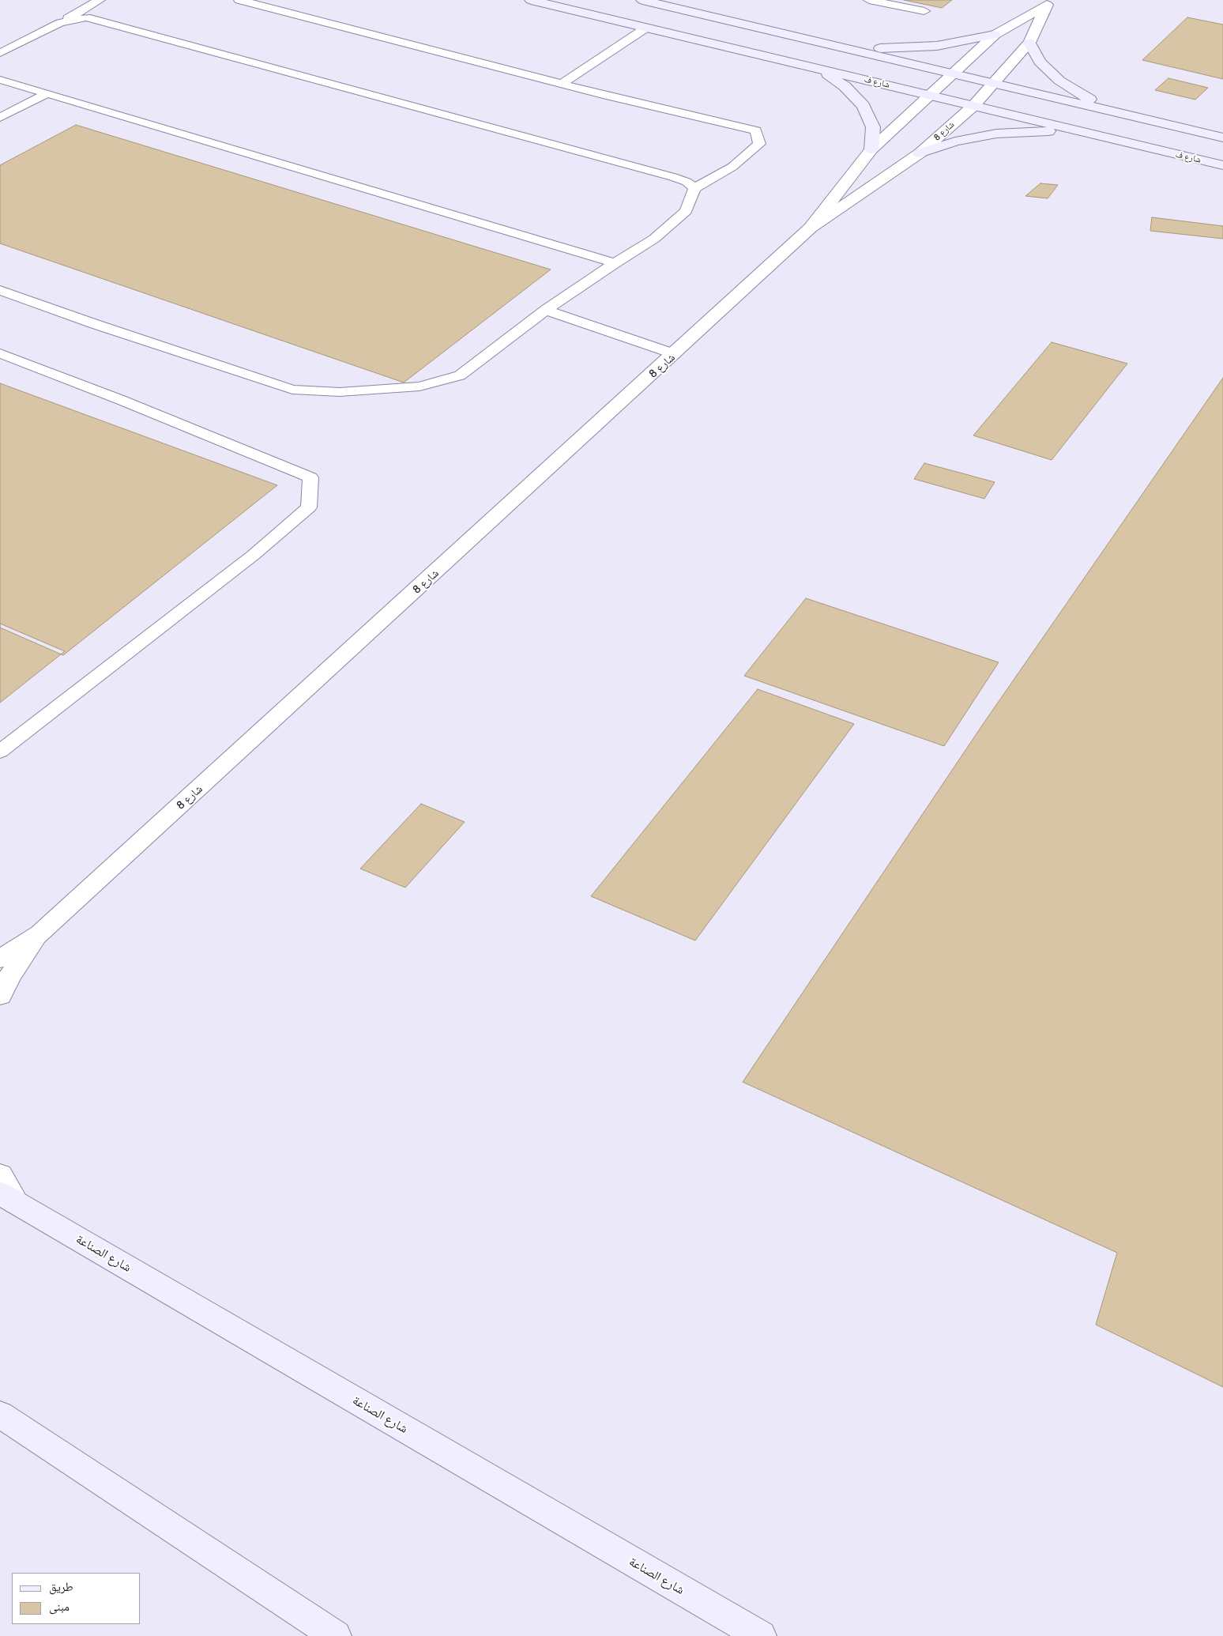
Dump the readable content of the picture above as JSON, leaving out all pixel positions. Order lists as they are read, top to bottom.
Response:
{
  "streets": {
    "street": ["شارع ف", "شارع 8", "شارع الصناعة"]
  },
  "crossings": [
    ["شارع ف", "شارع 8"]
  ],
  "legend": ["طريق", "مبنى"]
}
